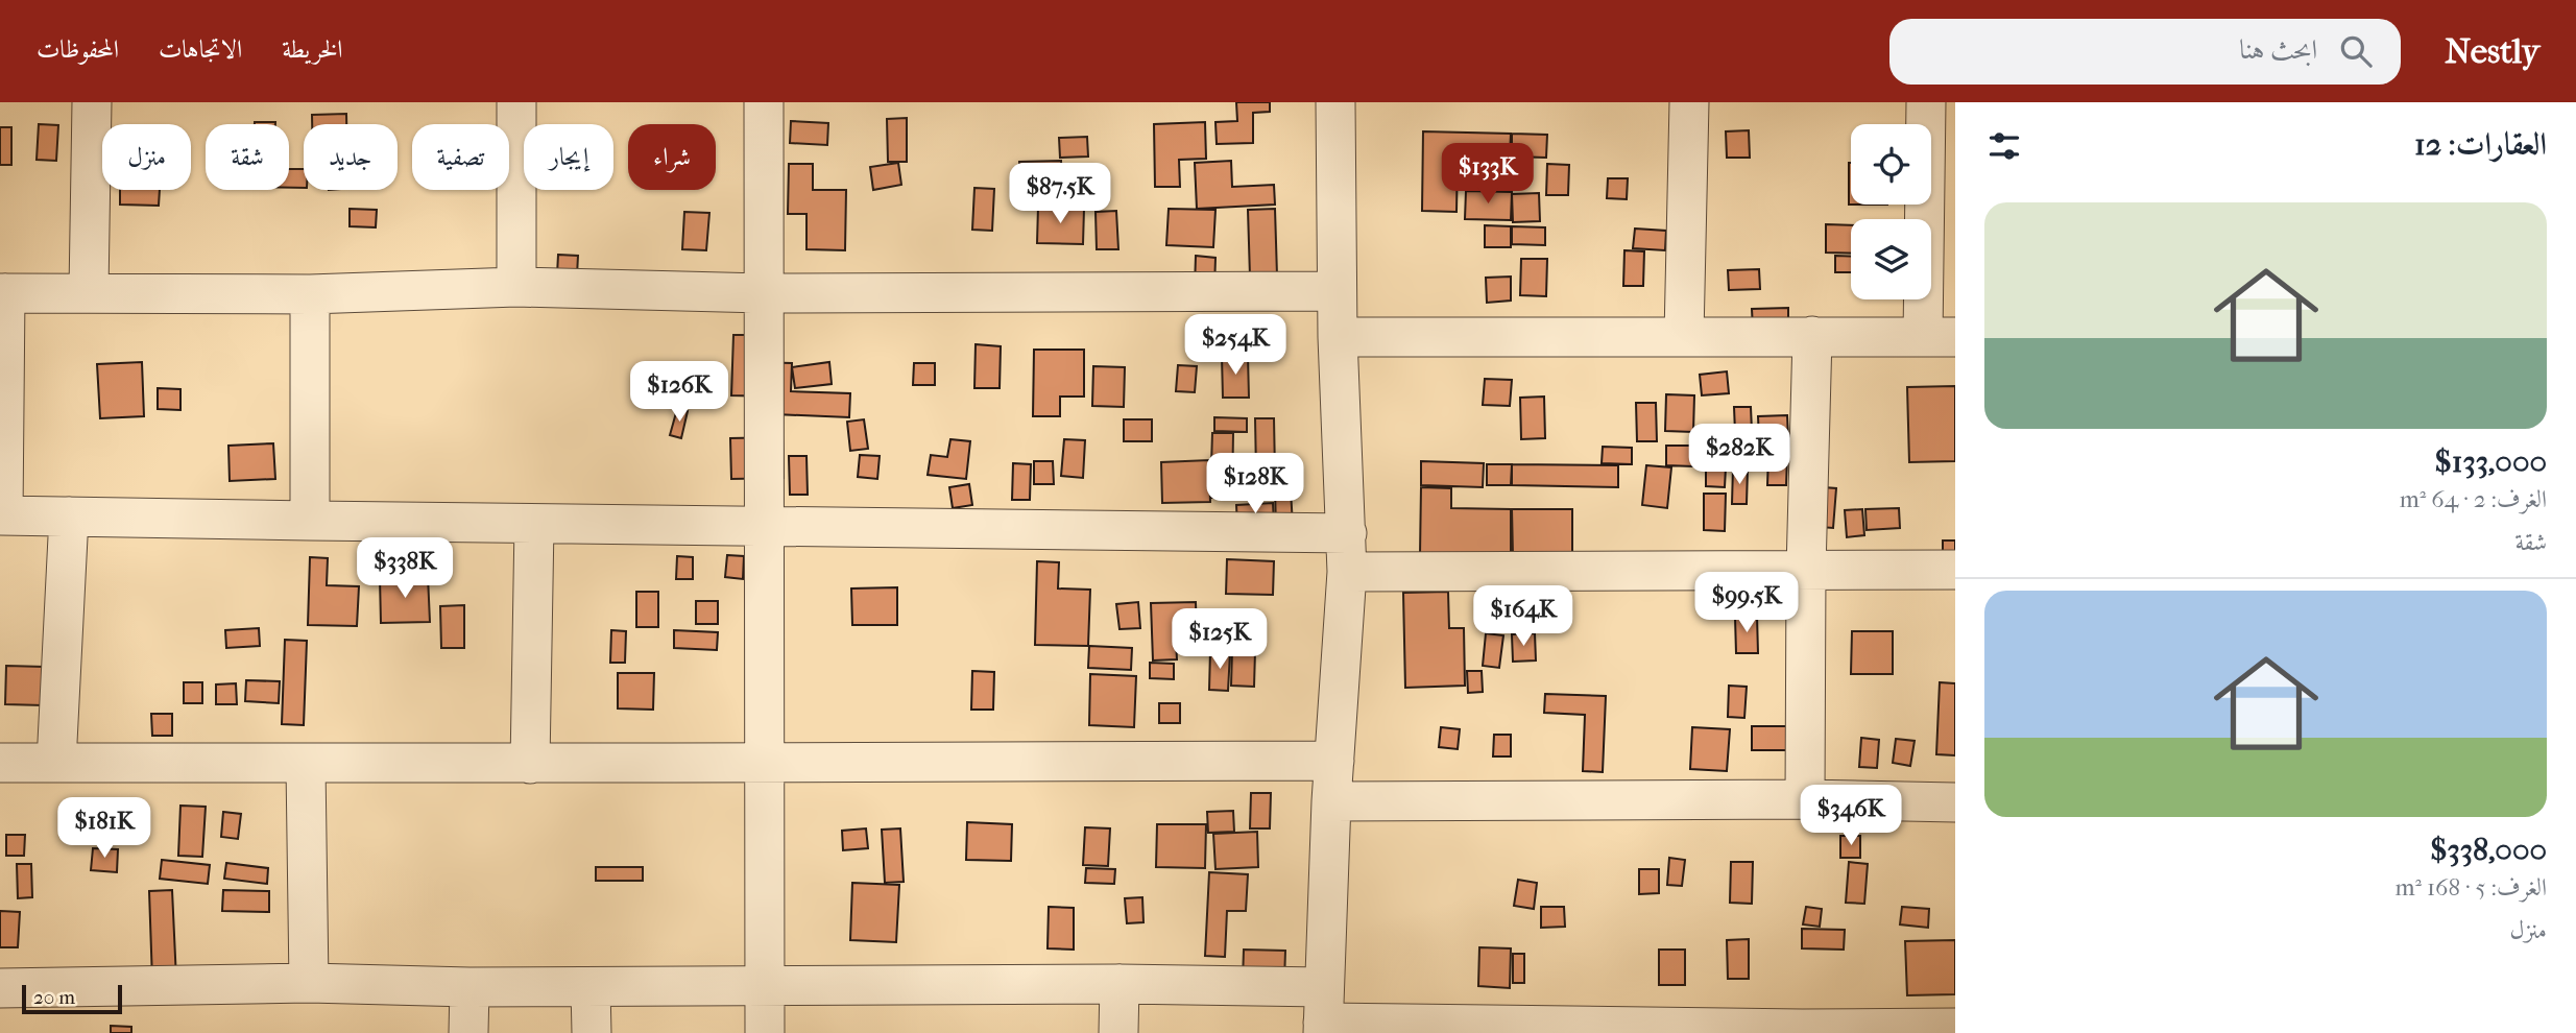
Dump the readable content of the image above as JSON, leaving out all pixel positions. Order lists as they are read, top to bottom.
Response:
{
  "scale_bar": "20 m",
  "page": {
    "header": "Nestly",
    "search": "ابحث هنا",
    "nav": ["الخريطة", "الاتجاهات", "المحفوظات"],
    "heading": "العقارات: 12",
    "chip": [
      "شراء",
      "إيجار",
      "تصفية",
      "جديد",
      "شقة",
      "منزل"
    ],
    "price": [
      "$133K",
      "$87.5K",
      "$254K",
      "$126K",
      "$282K",
      "$128K",
      "$338K",
      "$99.5K",
      "$164K",
      "$125K",
      "$346K",
      "$181K"
    ],
    "list": [
      {
        "name": "$133,000",
        "note": "الغرف: 2 · 64 m² · شقة"
      },
      {
        "name": "$338,000",
        "note": "الغرف: 5 · 168 m² · منزل"
      }
    ],
    "scale": "20 m"
  }
}
